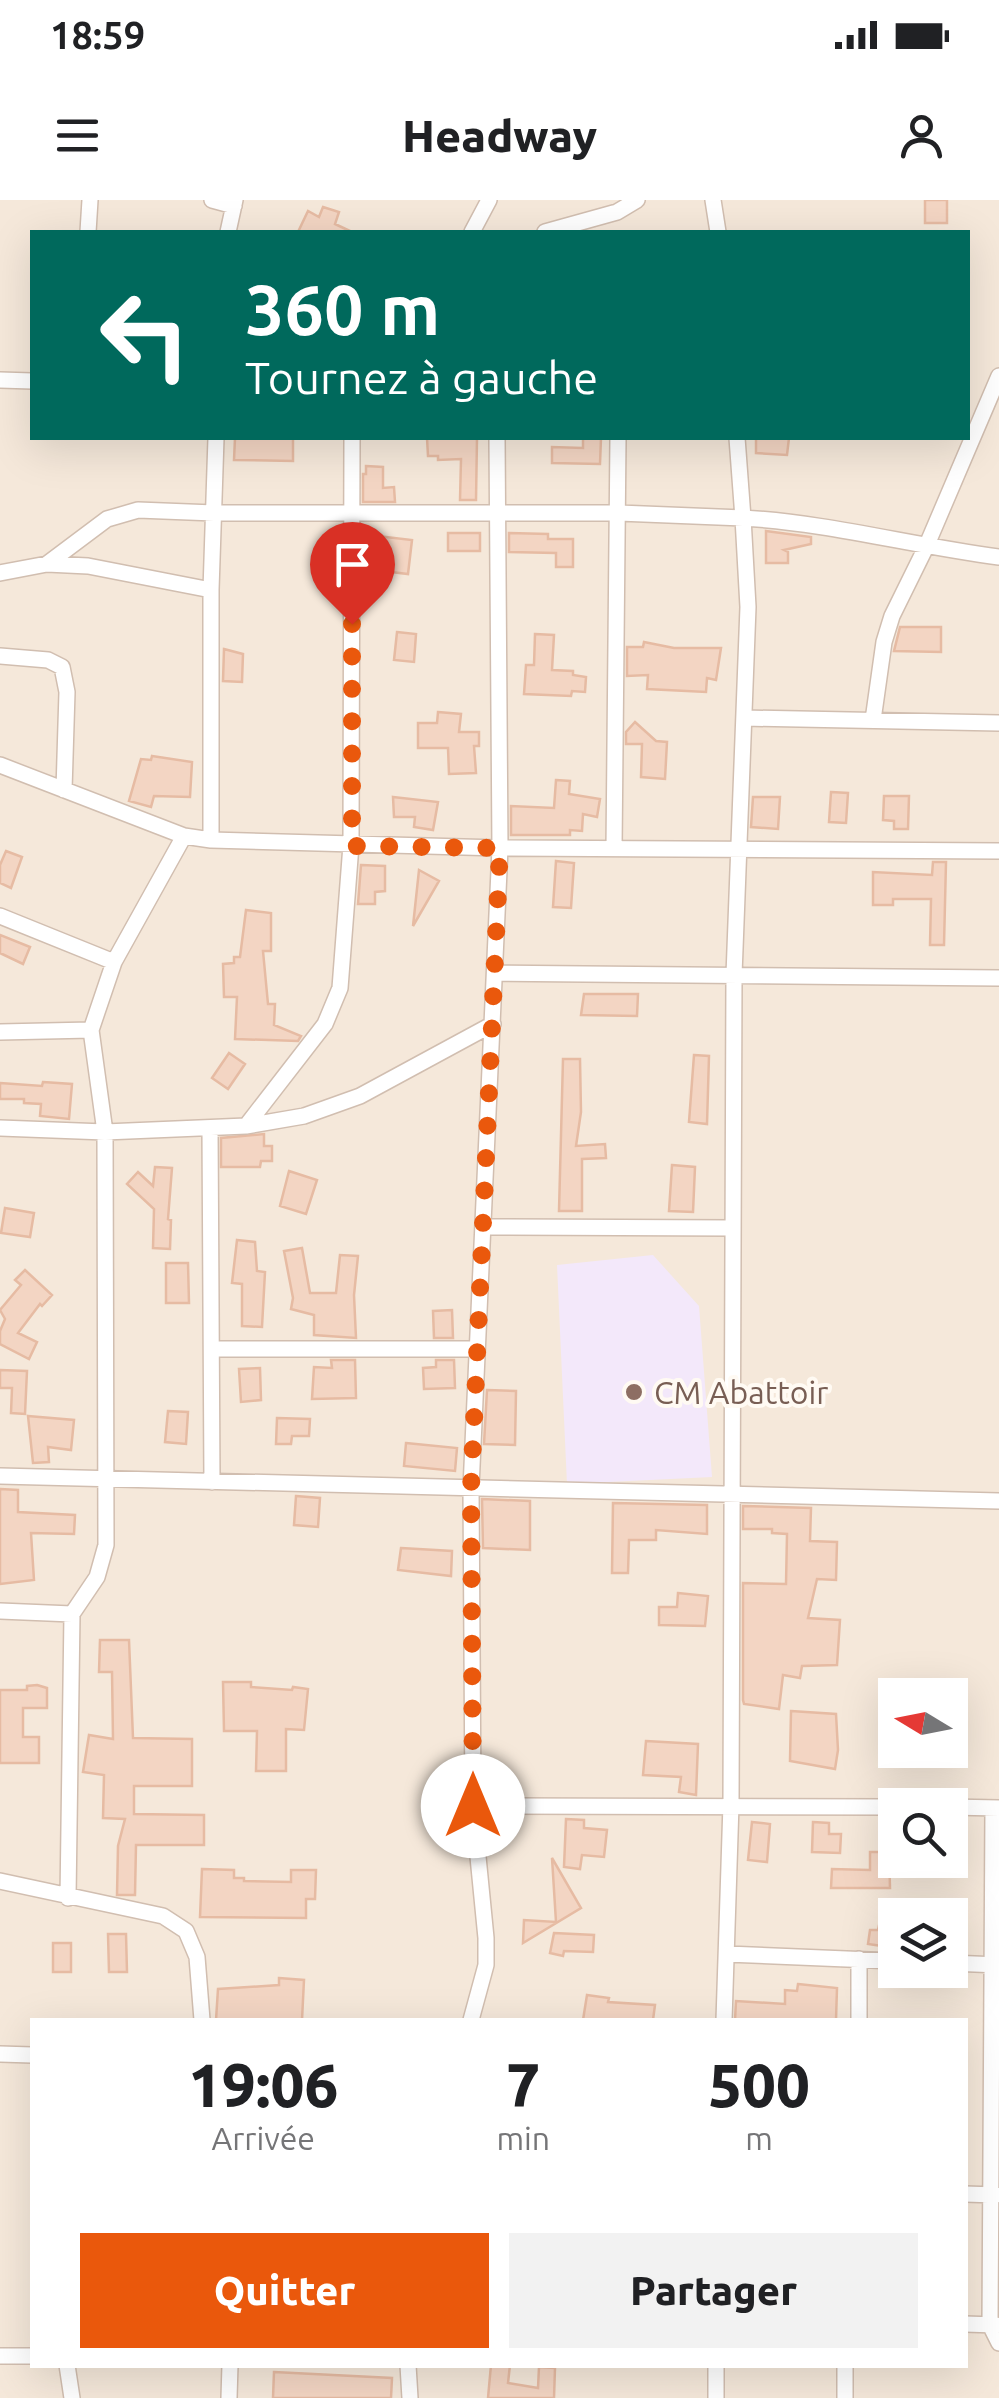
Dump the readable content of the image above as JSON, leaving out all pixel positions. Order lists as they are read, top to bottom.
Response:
{
  "places": ["CM Abattoir"],
  "north": "left",
  "page": {
    "status": "18:59",
    "header": "Headway",
    "turn": ["360 m", "Tournez à gauche"],
    "eta": [
      "19:06",
      "Arrivée",
      "7",
      "min",
      "500",
      "m"
    ],
    "buttons": ["Quitter", "Partager"]
  }
}
